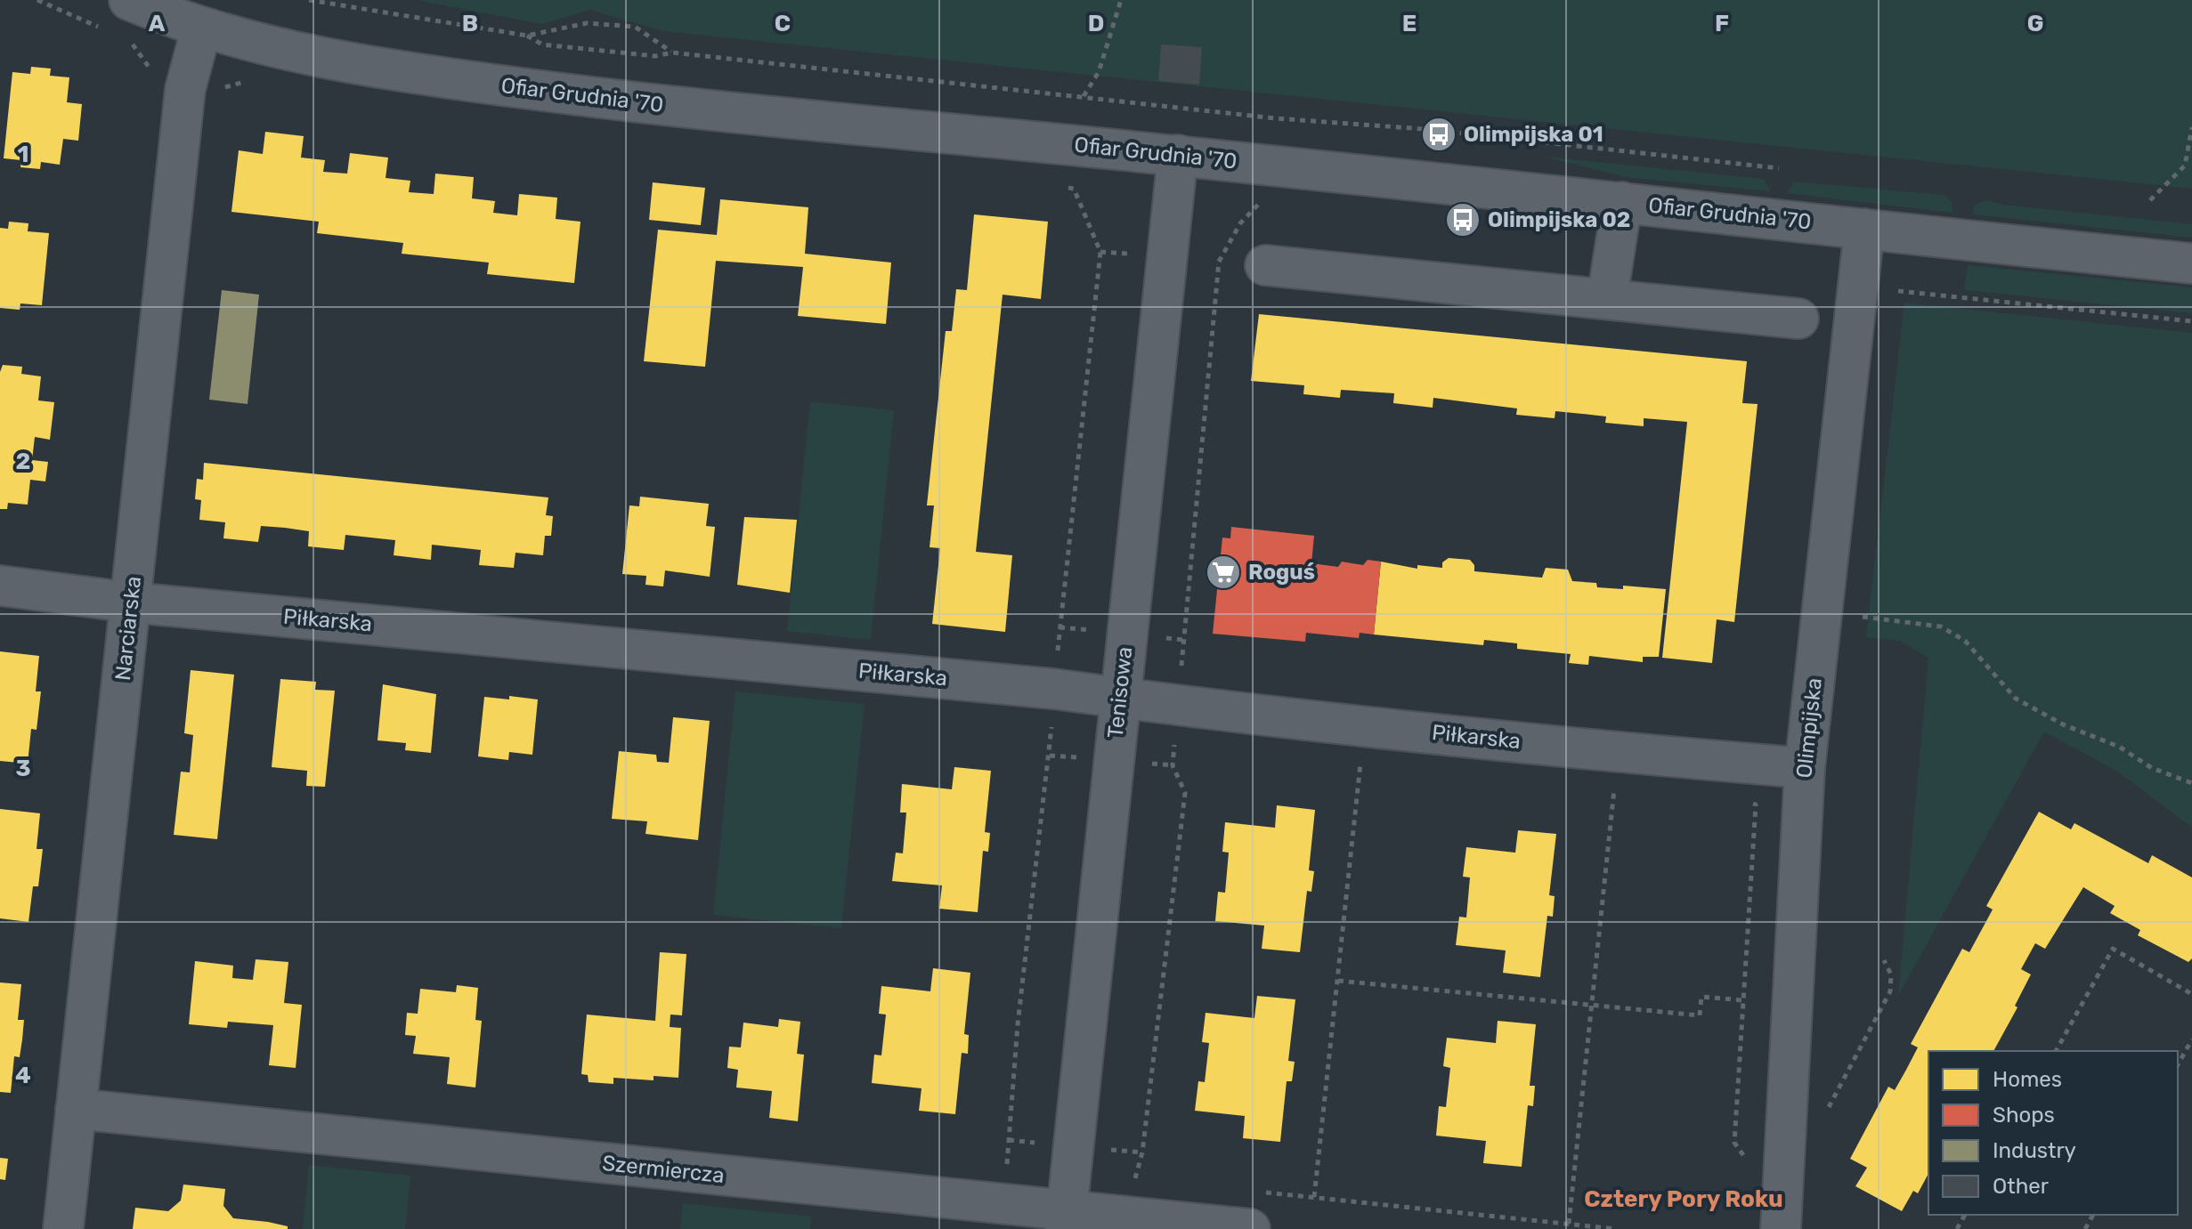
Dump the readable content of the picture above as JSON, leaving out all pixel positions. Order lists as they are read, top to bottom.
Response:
{
  "streets": {
    "street": [
      "Ofiar Grudnia '70",
      "Piłkarska",
      "Narciarska",
      "Tenisowa",
      "Olimpijska",
      "Szermiercza"
    ]
  },
  "crossings": [
    ["Ofiar Grudnia '70", "Narciarska"],
    ["Ofiar Grudnia '70", "Tenisowa"],
    ["Ofiar Grudnia '70", "Olimpijska"],
    ["Piłkarska", "Narciarska"],
    ["Piłkarska", "Tenisowa"],
    ["Piłkarska", "Olimpijska"],
    ["Narciarska", "Szermiercza"],
    ["Tenisowa", "Szermiercza"]
  ],
  "districts": ["Cztery Pory Roku"],
  "places": {
    "bus stop": ["Olimpijska 01", "Olimpijska 02"],
    "supermarket": ["Roguś"]
  },
  "legend": [
    "Homes",
    "Shops",
    "Industry",
    "Other"
  ],
  "grid": {
    "columns": [
      "A",
      "B",
      "C",
      "D",
      "E",
      "F",
      "G"
    ],
    "rows": [
      "1",
      "2",
      "3",
      "4"
    ]
  }
}
